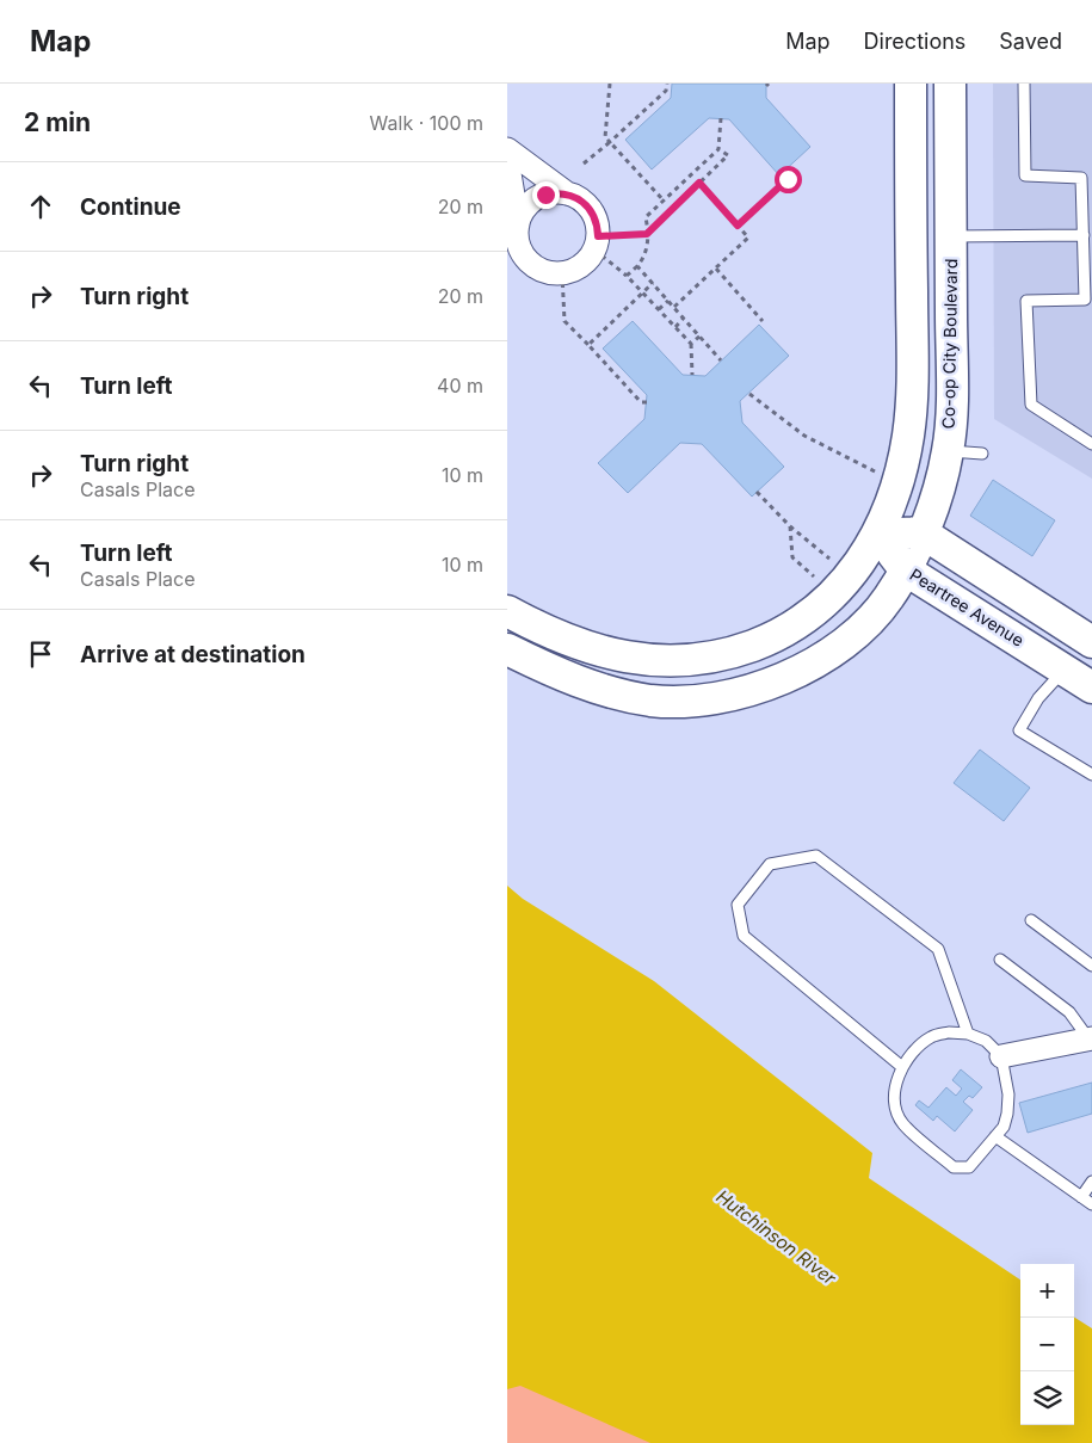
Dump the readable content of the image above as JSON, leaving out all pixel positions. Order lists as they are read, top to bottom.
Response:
{
  "streets": {
    "main road": ["Co-op City Boulevard", "Peartree Avenue"]
  },
  "crossings": [
    ["Co-op City Boulevard", "Peartree Avenue"]
  ],
  "water": ["Hutchinson River"],
  "page": {
    "header": "Map",
    "nav": ["Map", "Directions", "Saved"],
    "heading": ["2 min", "Walk · 100 m"],
    "list": [
      ["Continue", "20 m"],
      ["Turn right", "20 m"],
      ["Turn left", "40 m"],
      ["Turn right", "Casals Place", "10 m"],
      ["Turn left", "Casals Place", "10 m"],
      "Arrive at destination"
    ],
    "map_buttons": ["+", "−"]
  }
}
